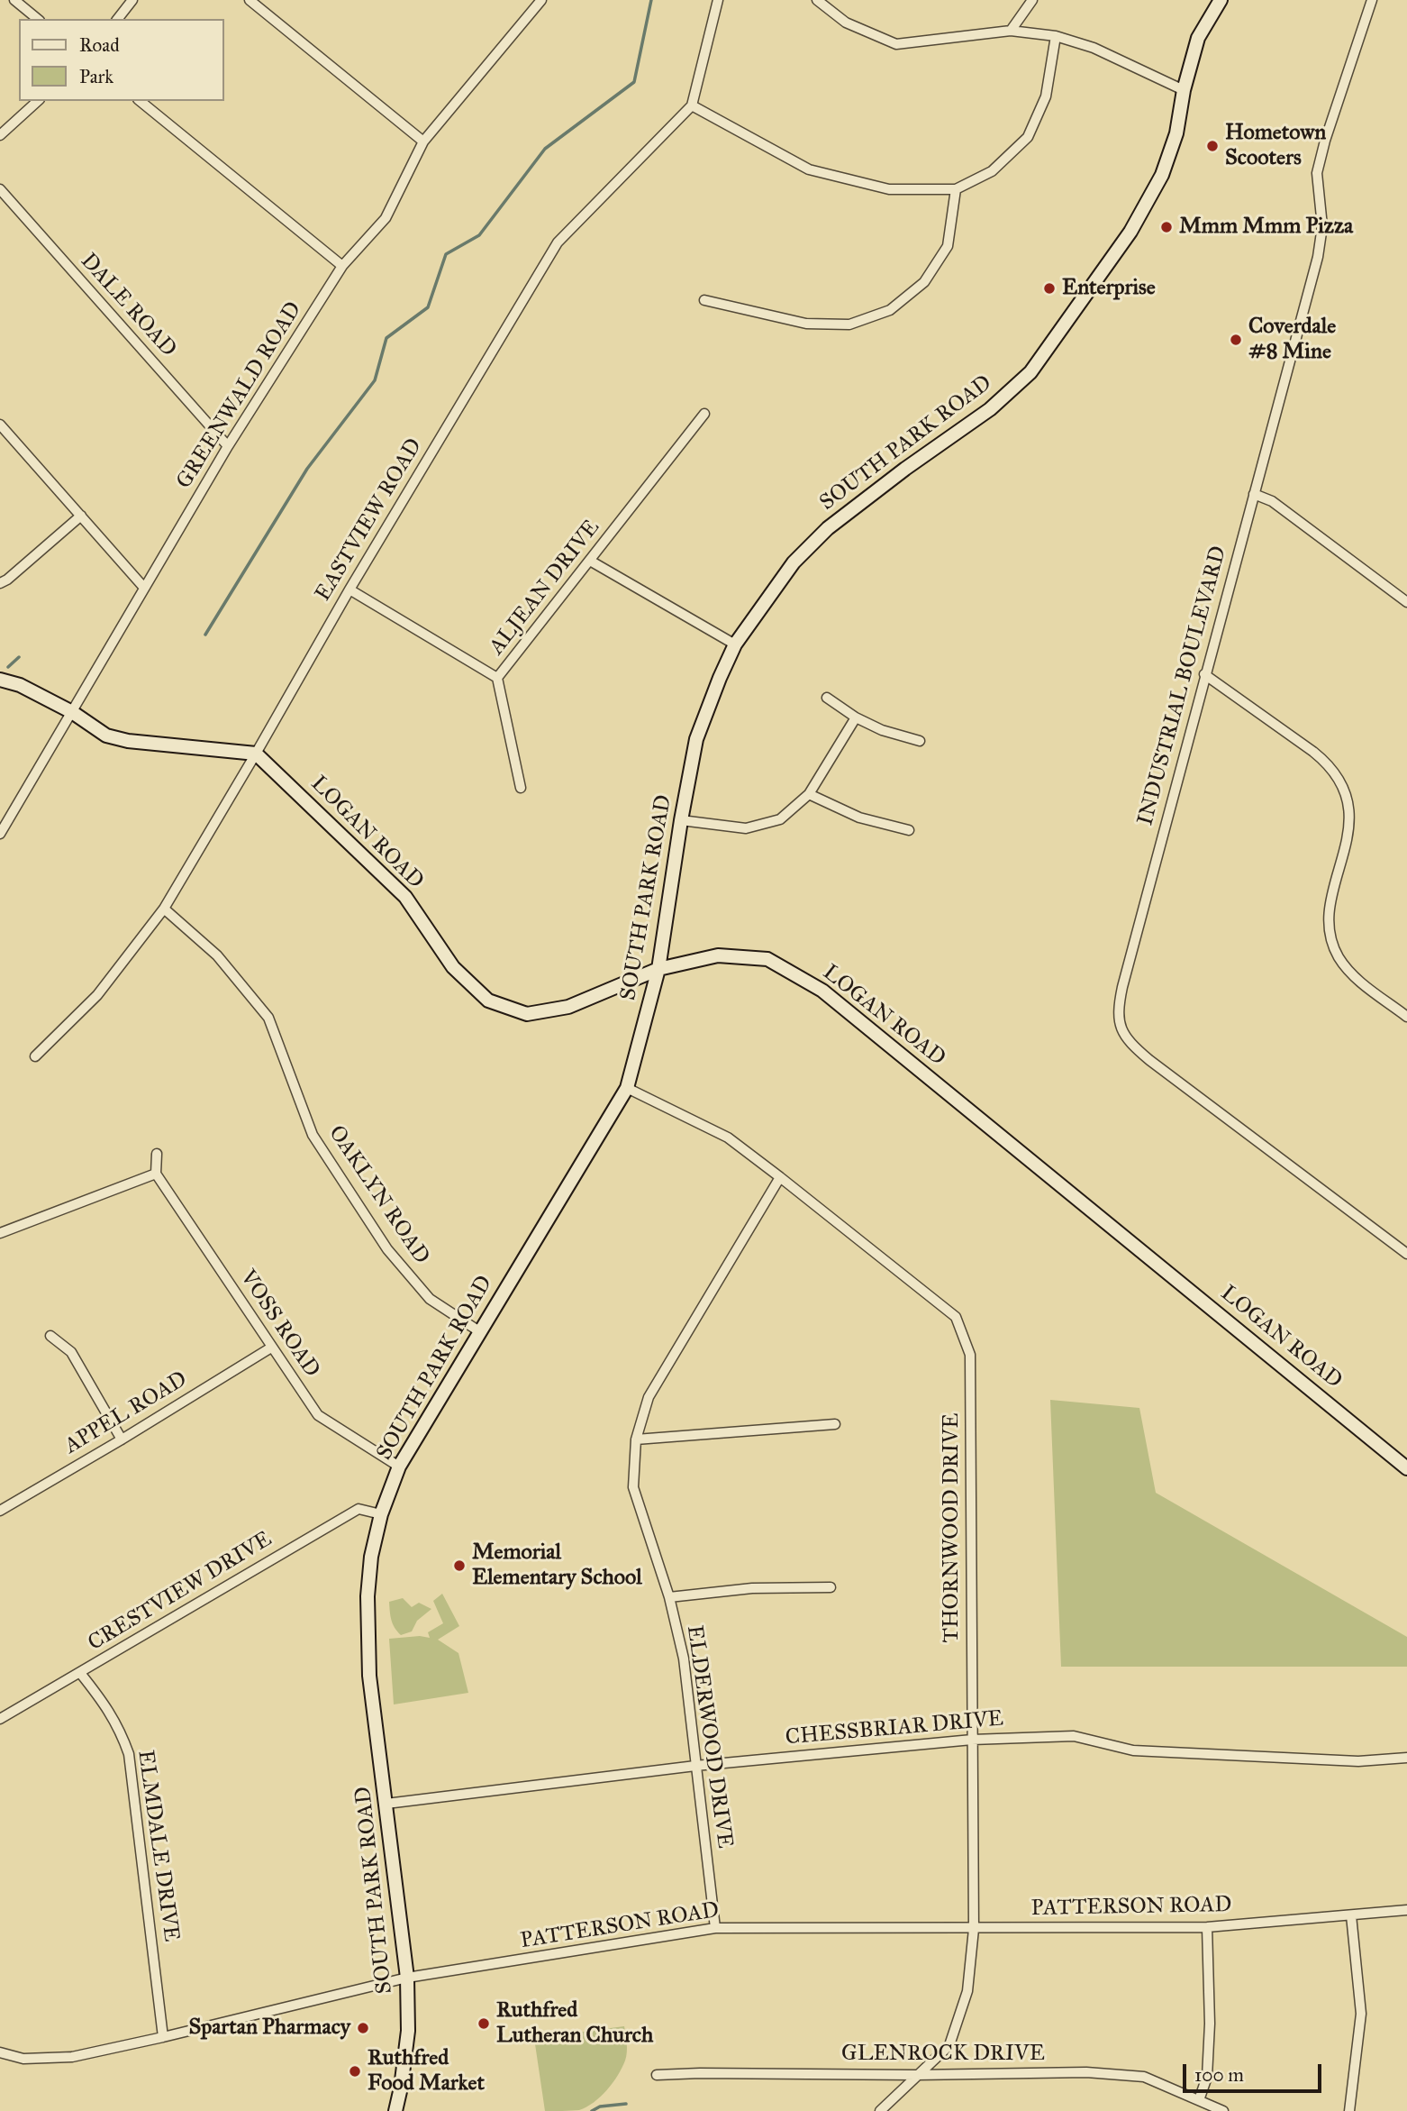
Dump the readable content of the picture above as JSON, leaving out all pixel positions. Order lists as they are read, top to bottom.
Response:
{
  "streets": {
    "main road": ["SOUTH PARK ROAD", "LOGAN ROAD"],
    "street": [
      "DALE ROAD",
      "GREENWALD ROAD",
      "EASTVIEW ROAD",
      "ALJEAN DRIVE",
      "INDUSTRIAL BOULEVARD",
      "OAKLYN ROAD",
      "VOSS ROAD",
      "APPEL ROAD",
      "THORNWOOD DRIVE",
      "CRESTVIEW DRIVE",
      "CHESSBRIAR DRIVE",
      "ELDERWOOD DRIVE",
      "ELMDALE DRIVE",
      "PATTERSON ROAD",
      "GLENROCK DRIVE"
    ]
  },
  "crossings": [
    ["DALE ROAD", "GREENWALD ROAD"],
    ["SOUTH PARK ROAD", "LOGAN ROAD"],
    ["SOUTH PARK ROAD", "OAKLYN ROAD"],
    ["SOUTH PARK ROAD", "VOSS ROAD"],
    ["SOUTH PARK ROAD", "THORNWOOD DRIVE"],
    ["SOUTH PARK ROAD", "CRESTVIEW DRIVE"],
    ["SOUTH PARK ROAD", "CHESSBRIAR DRIVE"],
    ["SOUTH PARK ROAD", "PATTERSON ROAD"],
    ["EASTVIEW ROAD", "ALJEAN DRIVE"],
    ["EASTVIEW ROAD", "LOGAN ROAD"],
    ["EASTVIEW ROAD", "OAKLYN ROAD"],
    ["VOSS ROAD", "APPEL ROAD"],
    ["THORNWOOD DRIVE", "CHESSBRIAR DRIVE"],
    ["THORNWOOD DRIVE", "ELDERWOOD DRIVE"],
    ["THORNWOOD DRIVE", "PATTERSON ROAD"],
    ["THORNWOOD DRIVE", "GLENROCK DRIVE"],
    ["CRESTVIEW DRIVE", "ELMDALE DRIVE"],
    ["CHESSBRIAR DRIVE", "ELDERWOOD DRIVE"],
    ["ELDERWOOD DRIVE", "PATTERSON ROAD"],
    ["ELMDALE DRIVE", "PATTERSON ROAD"]
  ],
  "places": [
    "Hometown Scooters",
    "Mmm Mmm Pizza",
    "Enterprise",
    "Coverdale #8 Mine",
    "Memorial Elementary School",
    "Ruthfred Lutheran Church",
    "Spartan Pharmacy",
    "Ruthfred Food Market"
  ],
  "legend": ["Road", "Park"],
  "scale_bar": "100 m"
}
